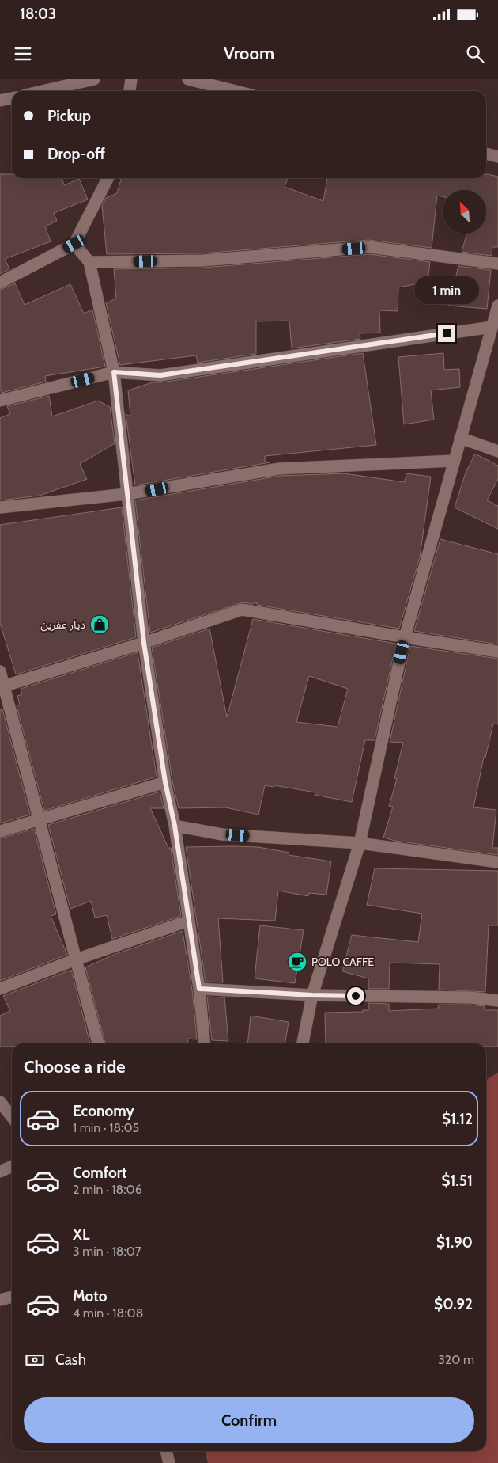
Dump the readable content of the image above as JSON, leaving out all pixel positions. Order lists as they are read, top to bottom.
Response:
{
  "places": {
    "shop": ["ديار عفرين"],
    "cafe": ["POLO CAFFE"]
  },
  "north": "top left",
  "page": {
    "status": "18:03",
    "header": "Vroom",
    "banner": ["Pickup", "Drop-off"],
    "bubble": "1 min",
    "heading": "Choose a ride",
    "list": [
      {
        "name": "Economy",
        "note": "1 min · 18:05",
        "value": "$1.12"
      },
      {
        "name": "Comfort",
        "note": "2 min · 18:06",
        "value": "$1.51"
      },
      {
        "name": "XL",
        "note": "3 min · 18:07",
        "value": "$1.90"
      },
      {
        "name": "Moto",
        "note": "4 min · 18:08",
        "value": "$0.92"
      }
    ],
    "pay": ["Cash", "320 m"],
    "buttons": "Confirm"
  }
}
